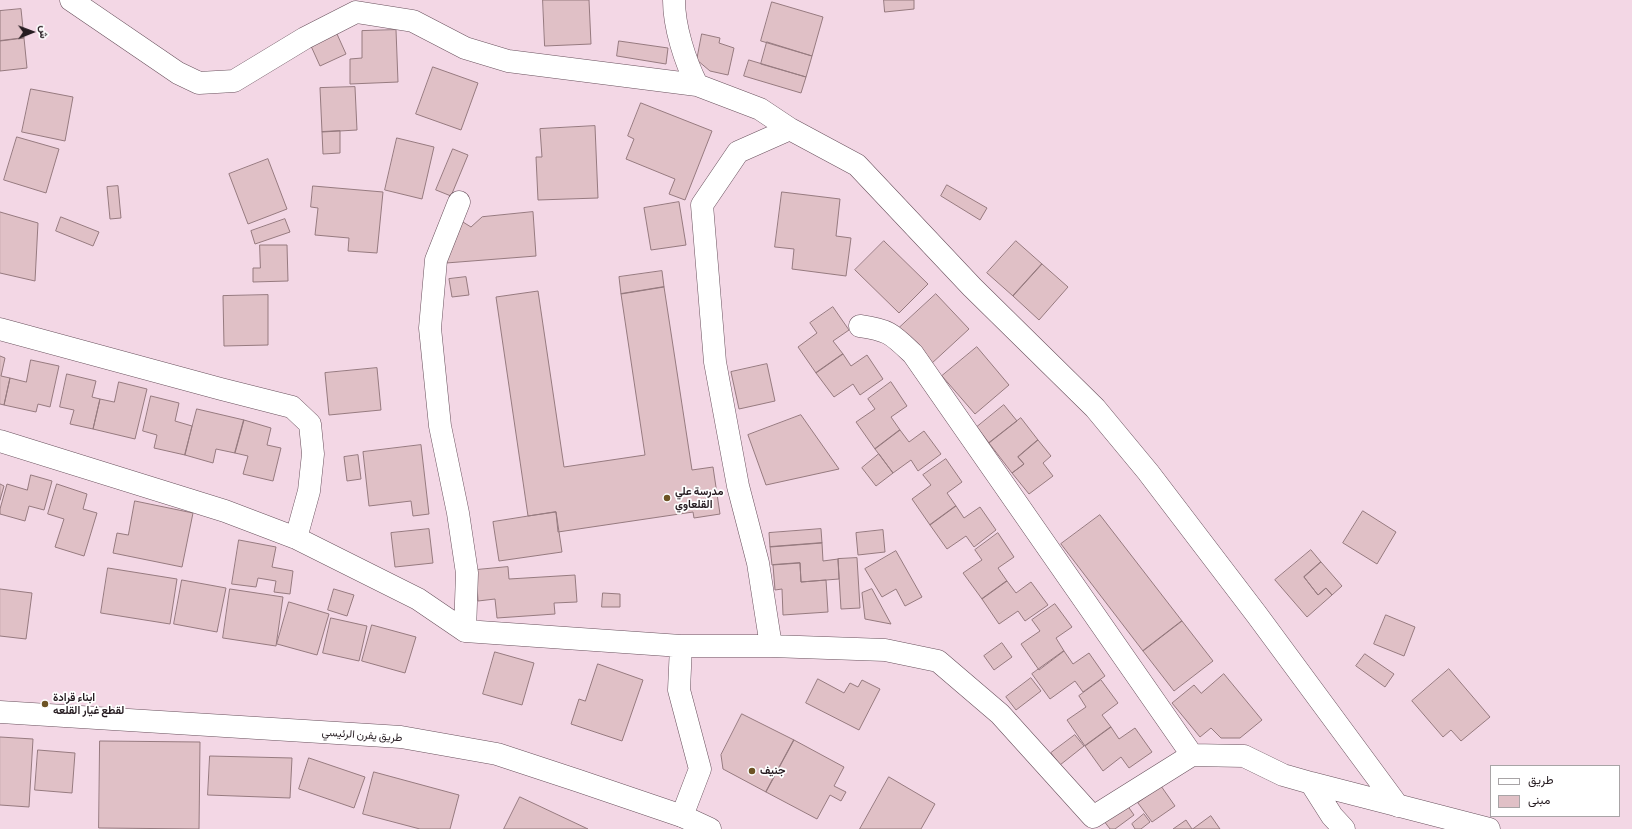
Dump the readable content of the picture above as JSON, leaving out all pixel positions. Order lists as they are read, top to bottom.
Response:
{
  "streets": {
    "street": ["طريق يفرن الرئيسي"]
  },
  "places": ["مدرسة علي القلعاوي", "ابناء قرادة لقطع غيار القلعه", "جنيف"],
  "legend": ["طريق", "مبنى"],
  "north": "right"
}
